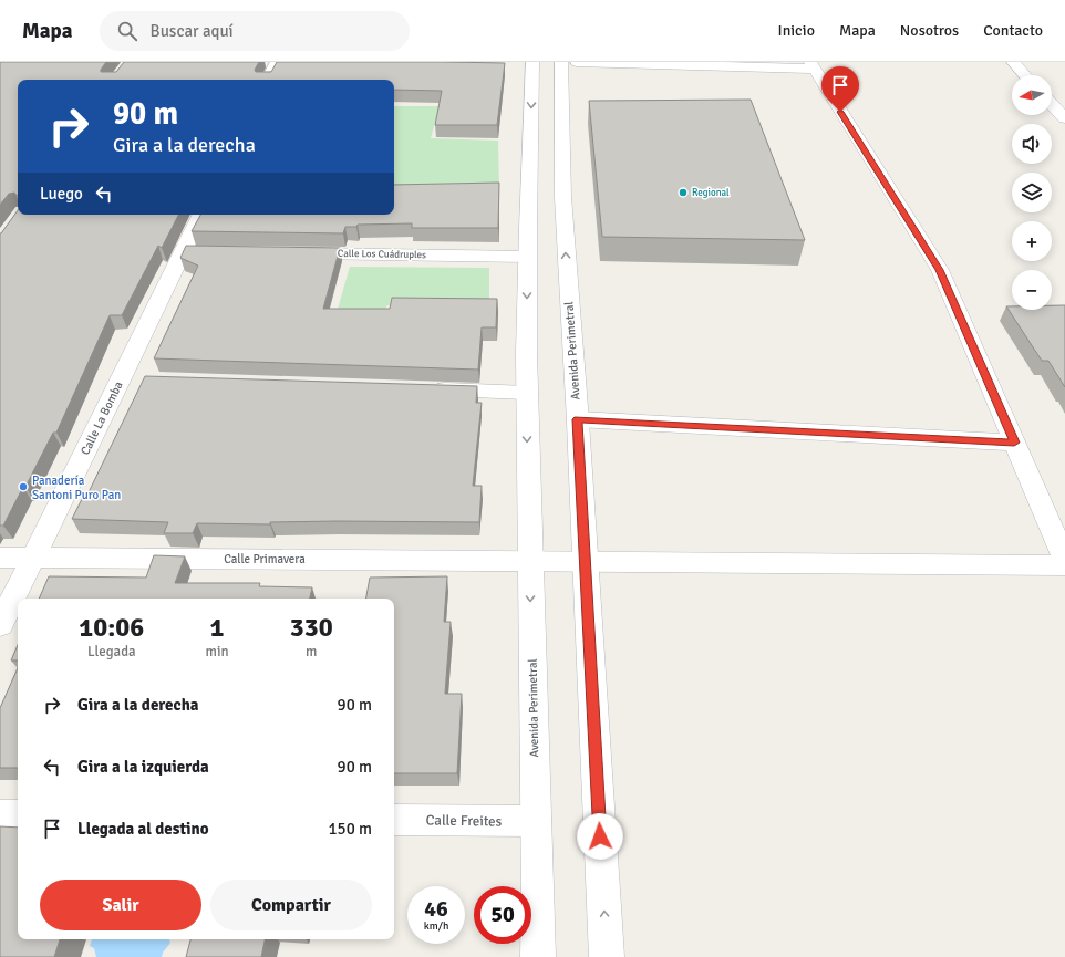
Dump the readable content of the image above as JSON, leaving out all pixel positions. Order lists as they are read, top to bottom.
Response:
{
  "streets": {
    "street": [
      "Calle Los Cuádruples",
      "Avenida Perimetral",
      "Calle La Bomba",
      "Calle Primavera",
      "Calle Freites"
    ]
  },
  "crossings": [
    ["Calle Los Cuádruples", "Avenida Perimetral"],
    ["Avenida Perimetral", "Calle Primavera"],
    ["Avenida Perimetral", "Calle Freites"],
    ["Calle La Bomba", "Calle Primavera"]
  ],
  "places": ["Regional", "Panadería Santoni Puro Pan"],
  "north": "left",
  "page": {
    "header": "Mapa",
    "search": "Buscar aquí",
    "nav": [
      "Inicio",
      "Mapa",
      "Nosotros",
      "Contacto"
    ],
    "map_buttons": ["+", "−"],
    "turn": ["90 m", "Gira a la derecha"],
    "then": "Luego",
    "eta": [
      "10:06",
      "Llegada",
      "1",
      "min",
      "330",
      "m"
    ],
    "list": [
      {
        "name": "Gira a la derecha",
        "value": "90 m"
      },
      {
        "name": "Gira a la izquierda",
        "value": "90 m"
      },
      {
        "name": "Llegada al destino",
        "value": "150 m"
      }
    ],
    "buttons": ["Salir", "Compartir"],
    "speed": "46 km/h",
    "limit": "50"
  }
}
